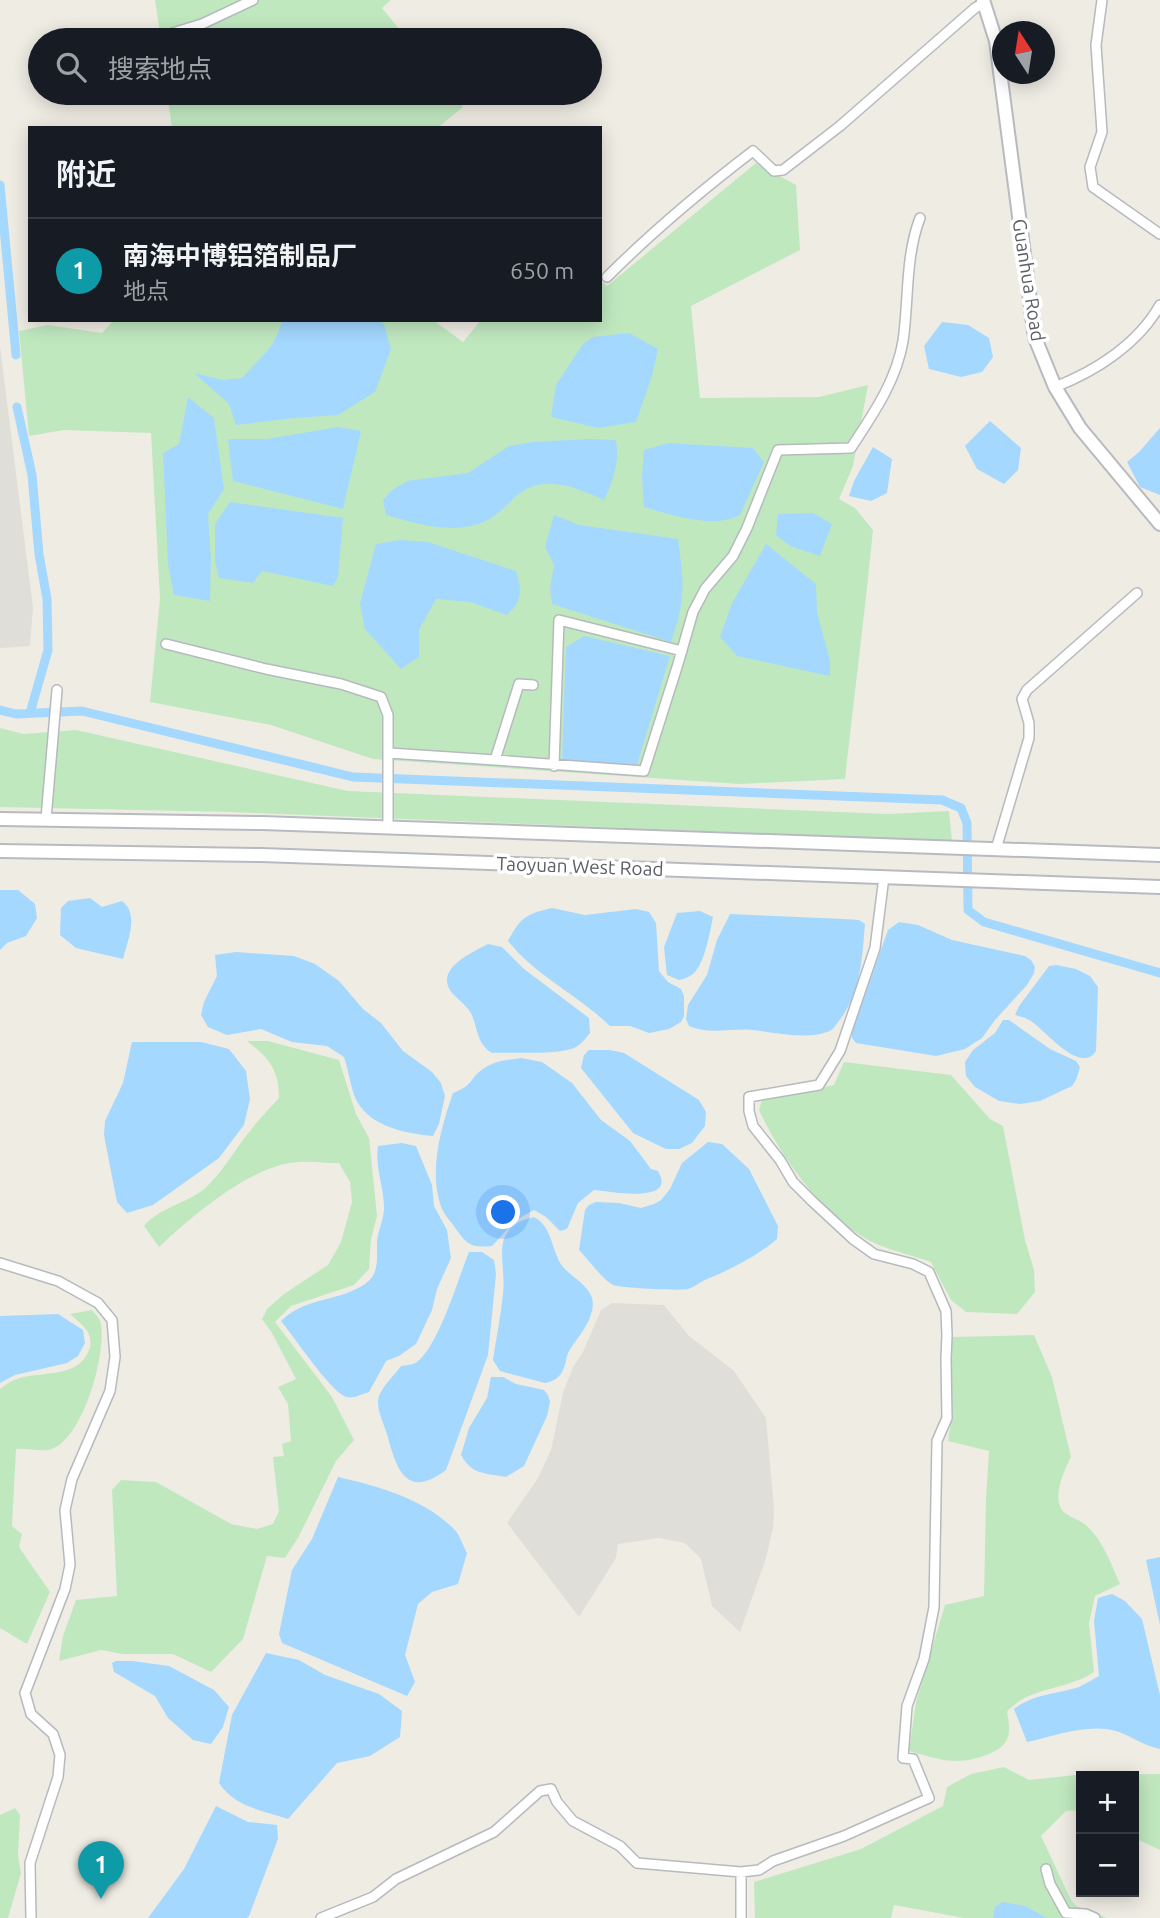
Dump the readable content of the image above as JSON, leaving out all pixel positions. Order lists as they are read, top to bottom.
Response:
{
  "streets": {
    "main road": ["Guanhua Road", "Taoyuan West Road"]
  },
  "north": "top",
  "page": {
    "search": "搜索地点",
    "heading": "附近",
    "list": [
      {
        "mark": "1",
        "name": "南海中博铝箔制品厂",
        "note": "地点",
        "value": "650 m"
      }
    ],
    "map_buttons": ["+", "−"],
    "pins": "1"
  }
}
